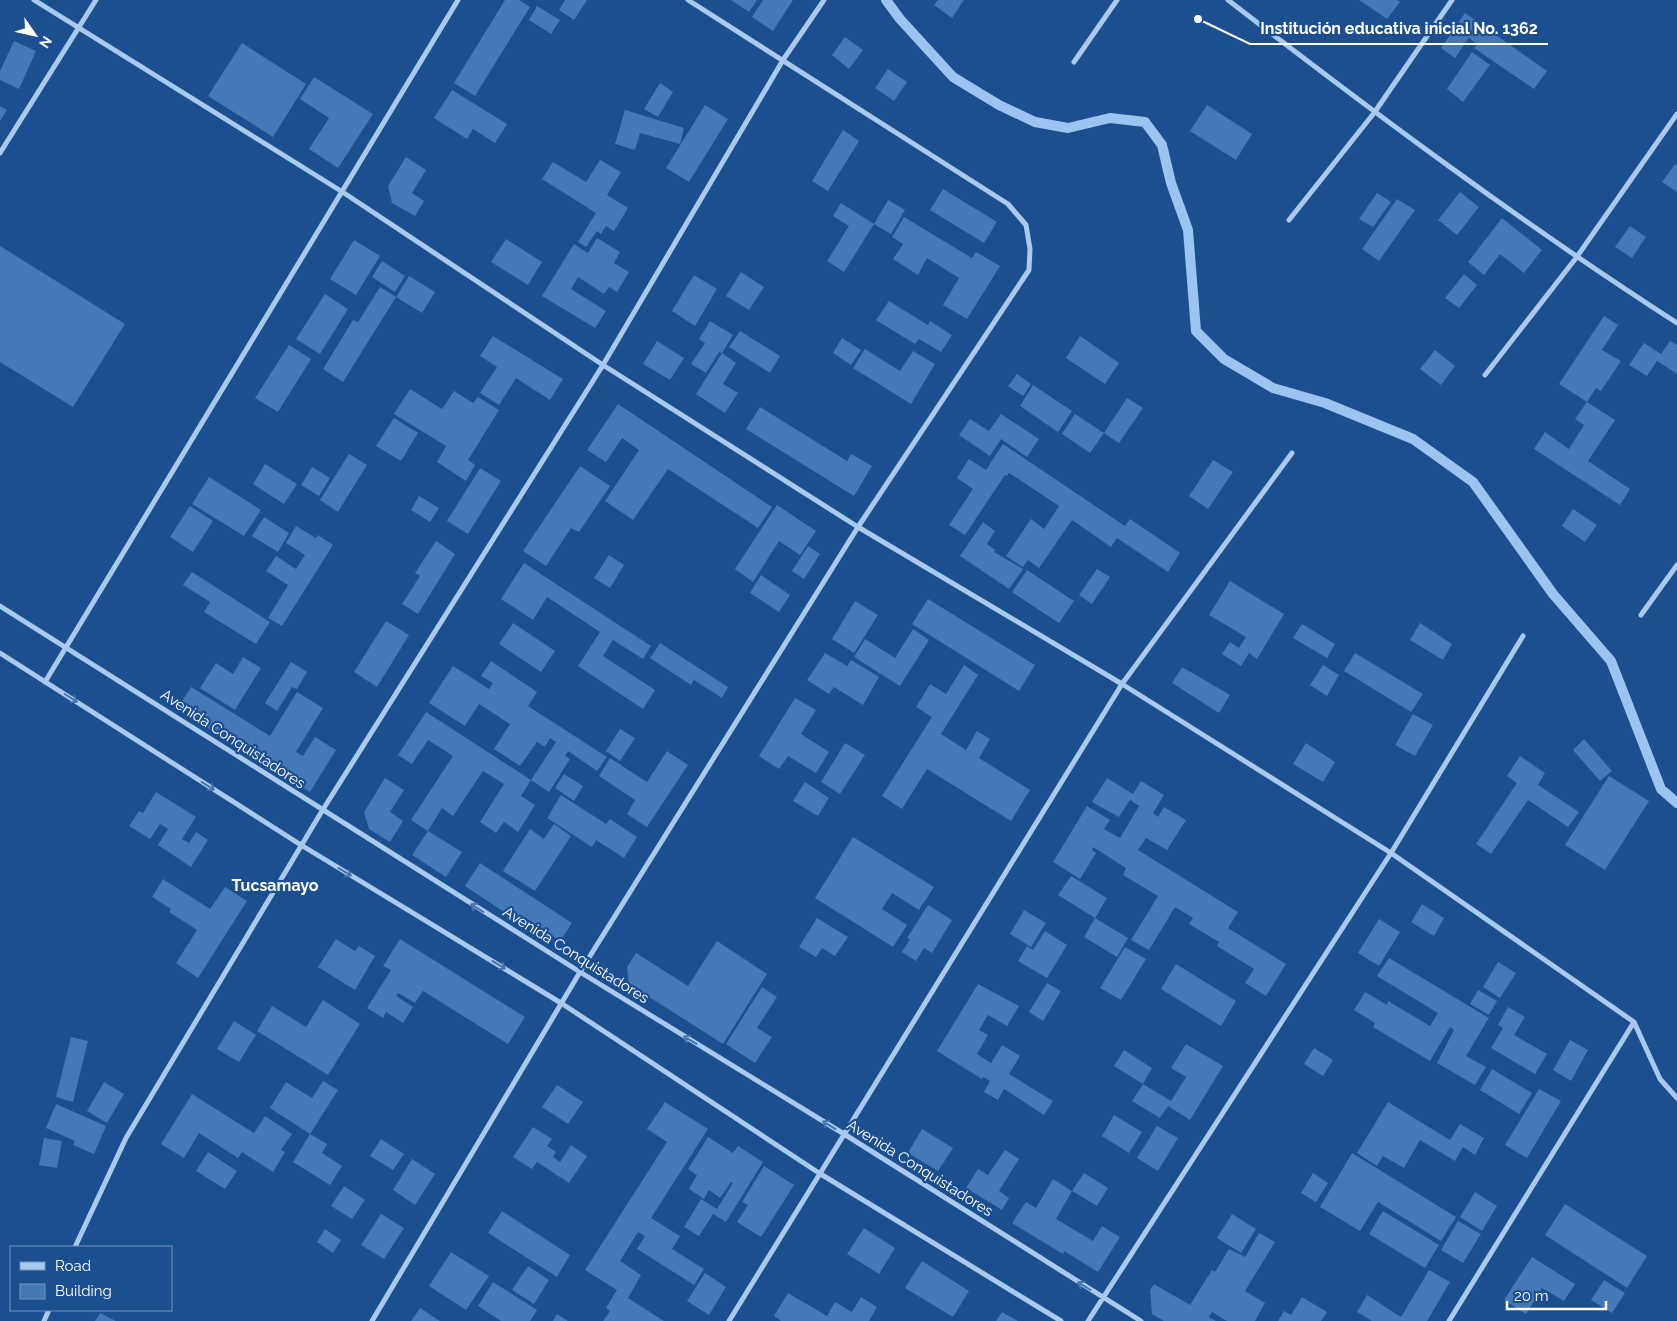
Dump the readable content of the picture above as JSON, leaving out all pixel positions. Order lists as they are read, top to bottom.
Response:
{
  "streets": {
    "street": ["Avenida Conquistadores"]
  },
  "districts": ["Tucsamayo"],
  "places": ["Institución educativa inicial No. 1362"],
  "legend": ["Road", "Building"],
  "scale_bar": "20 m",
  "north": "bottom right"
}
